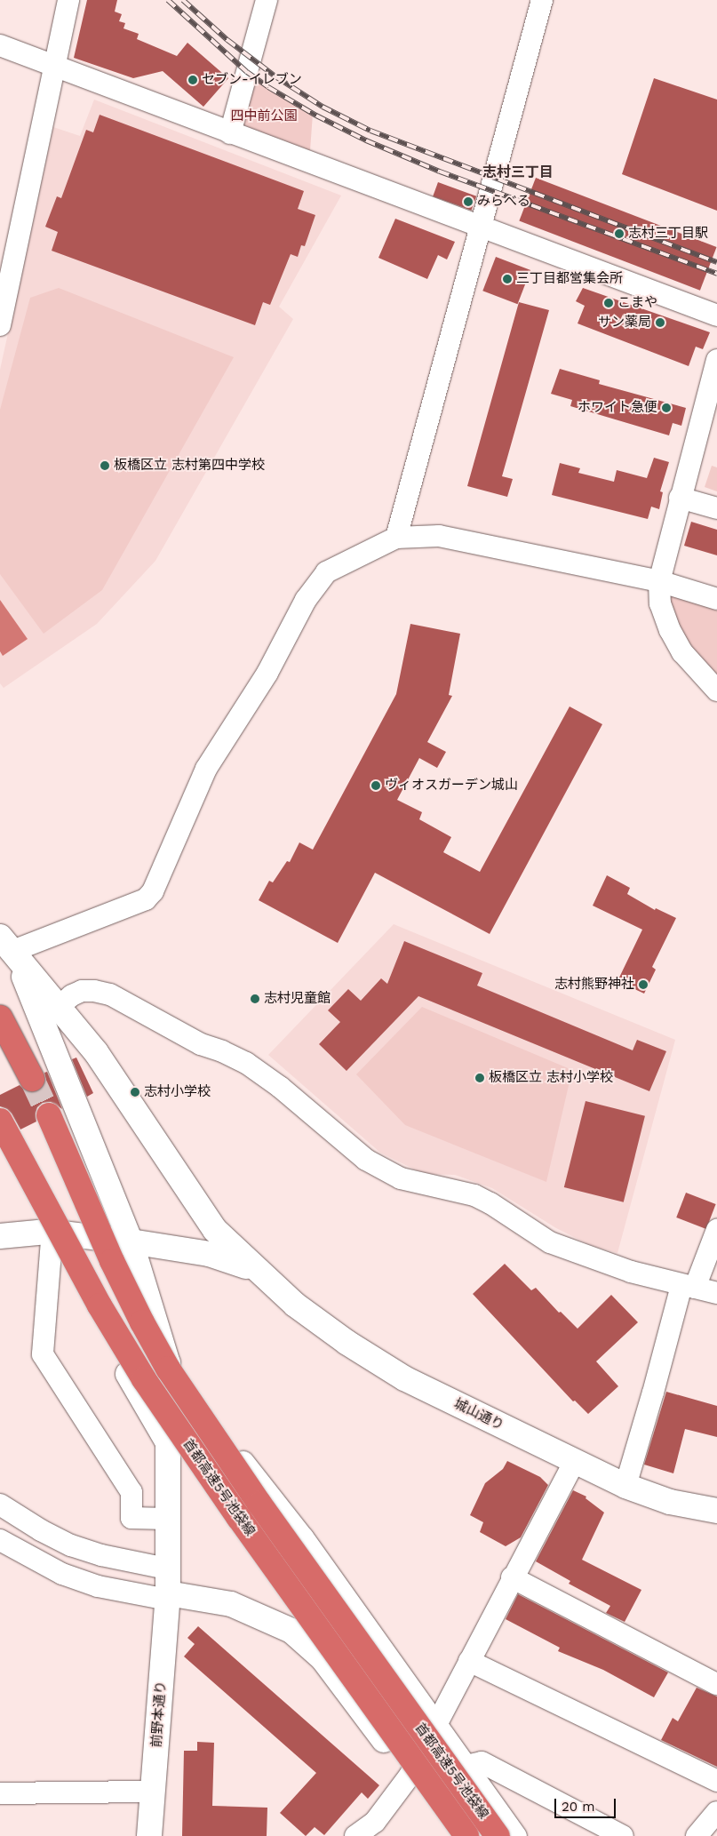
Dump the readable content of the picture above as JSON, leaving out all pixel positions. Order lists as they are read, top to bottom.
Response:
{
  "streets": {
    "highway": ["首都高速5号池袋線"],
    "street": ["城山通り", "前野本通り"]
  },
  "districts": ["志村三丁目"],
  "parks": ["四中前公園"],
  "places": [
    "セブン-イレブン",
    "みらべる",
    "志村三丁目駅",
    "三丁目都営集会所",
    "こまや",
    "サン薬局",
    "ホワイト急便",
    "板橋区立 志村第四中学校",
    "ヴィオスガーデン城山",
    "志村熊野神社",
    "志村児童館",
    "板橋区立 志村小学校",
    "志村小学校"
  ],
  "scale_bar": "20 m"
}
